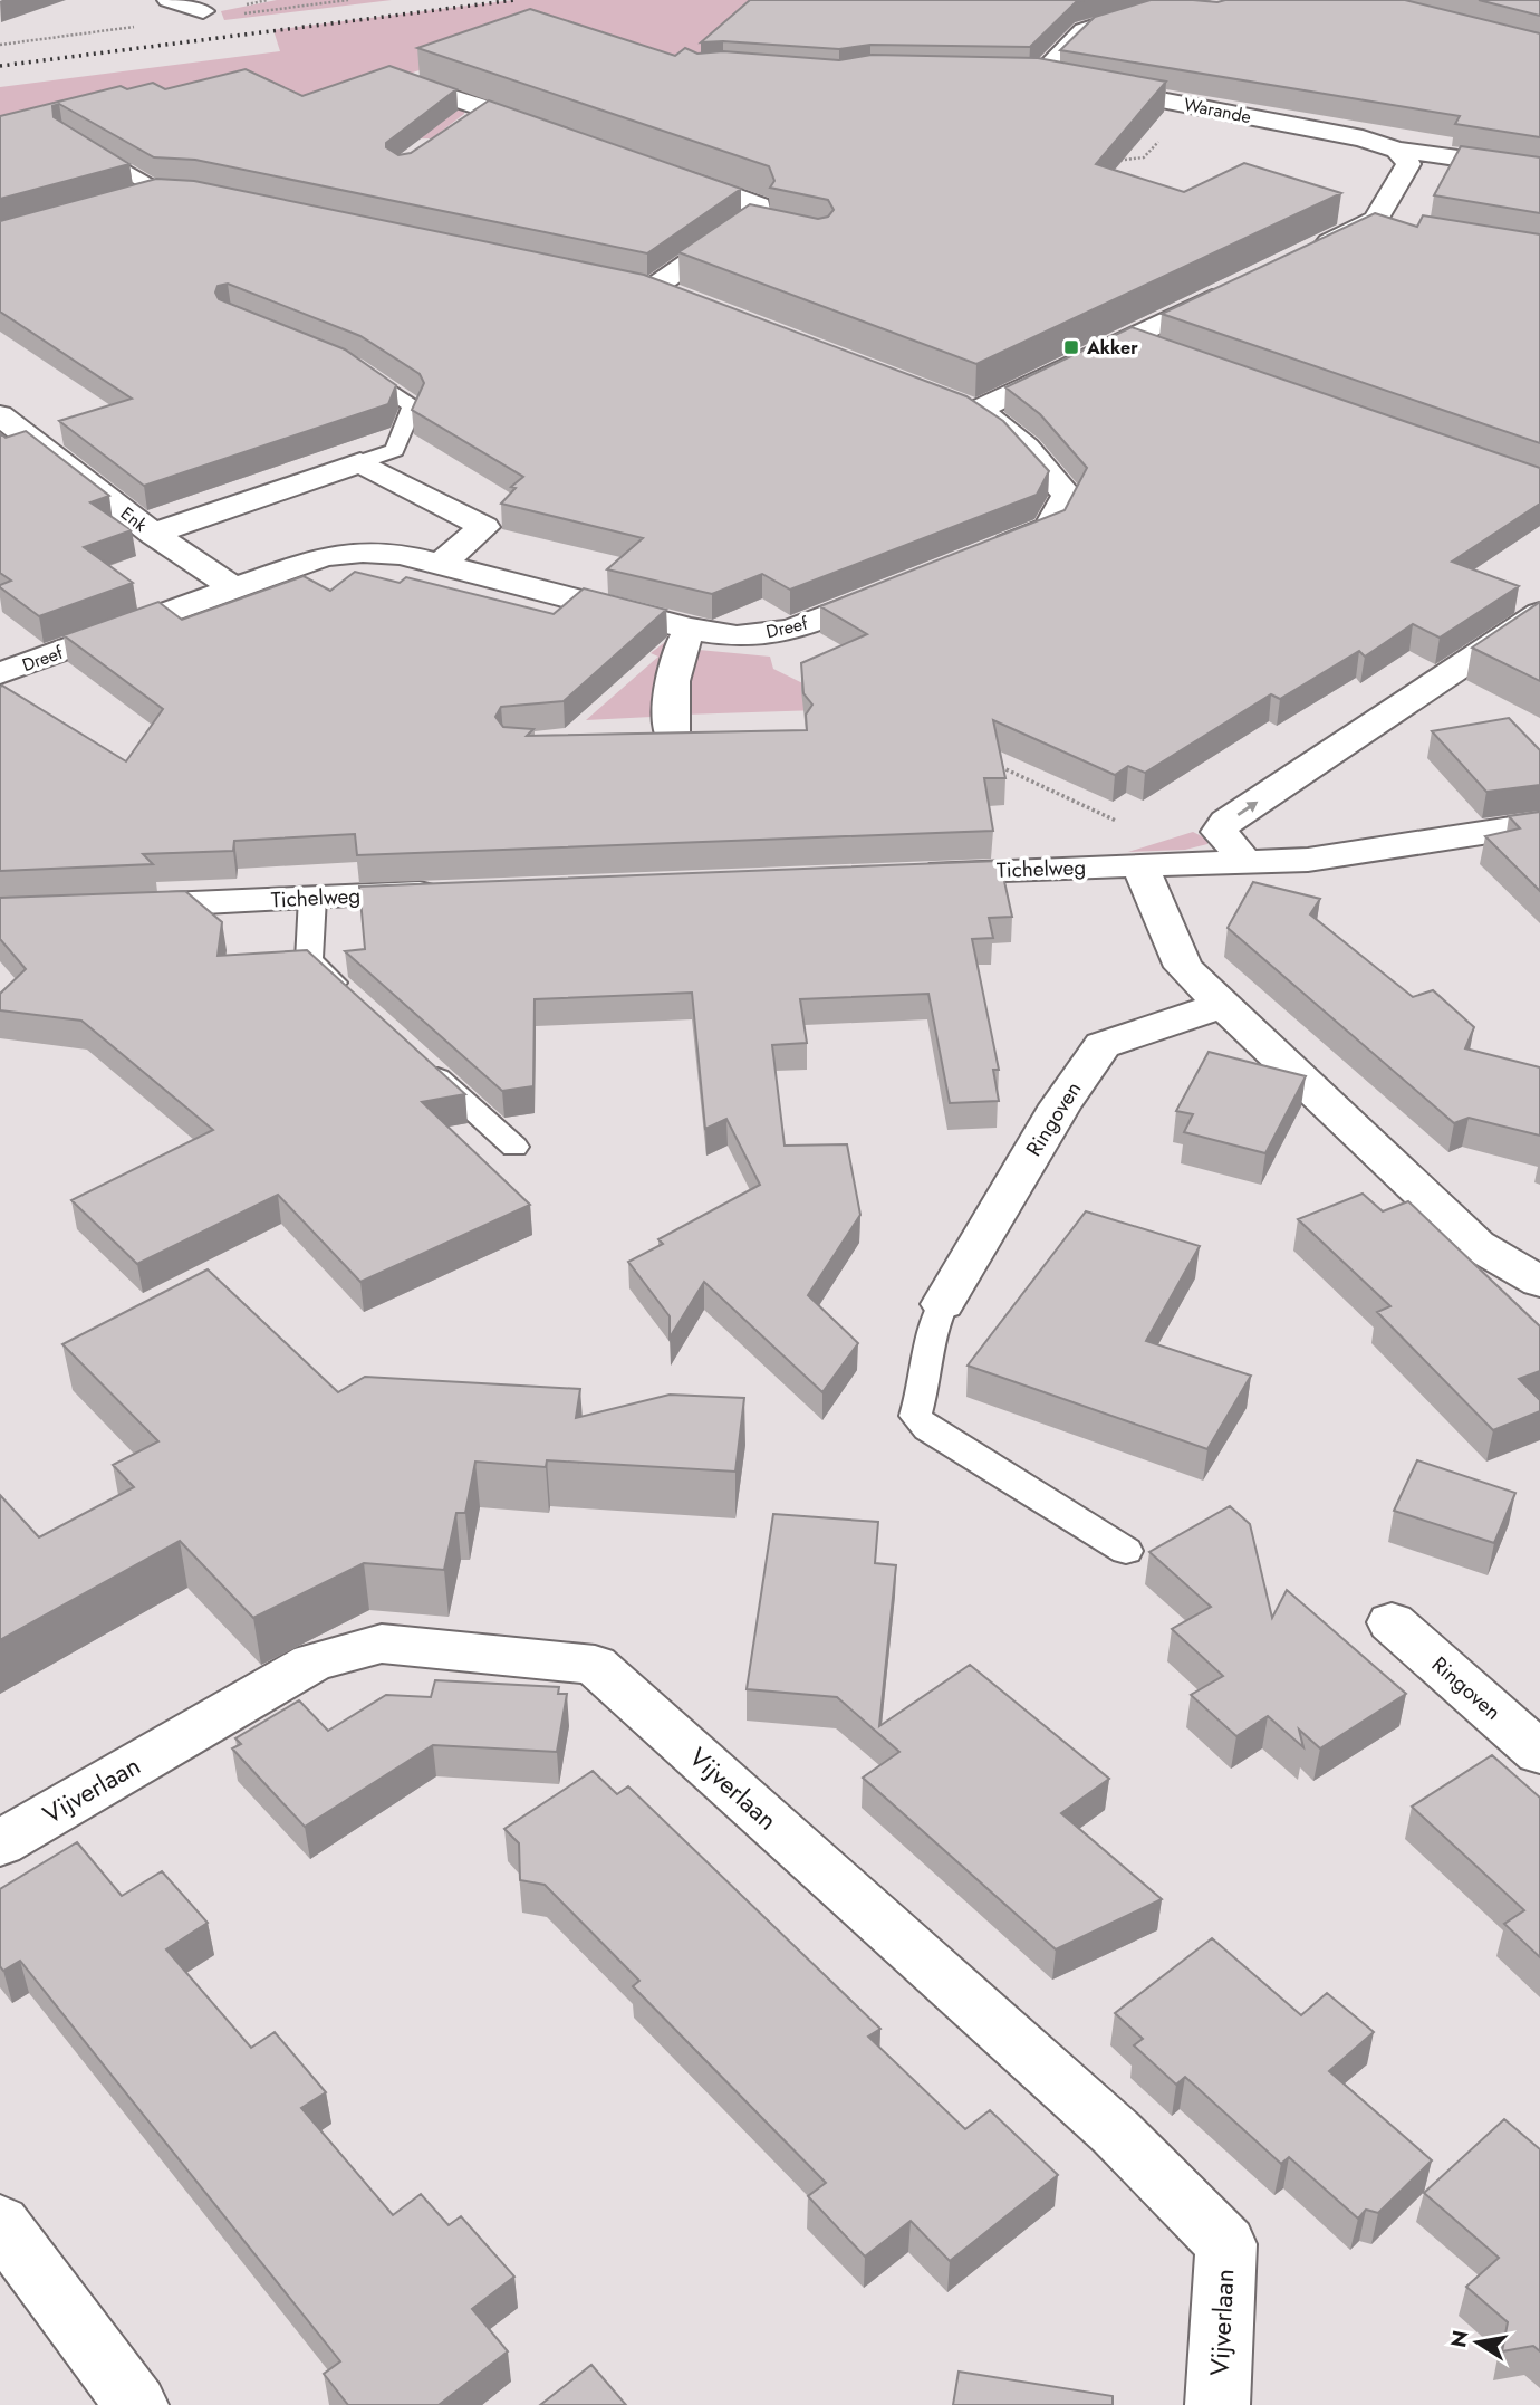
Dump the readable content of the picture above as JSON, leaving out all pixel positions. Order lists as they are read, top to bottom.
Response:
{
  "streets": {
    "street": [
      "Warande",
      "Enk",
      "Dreef",
      "Tichelweg",
      "Ringoven",
      "Vijverlaan"
    ]
  },
  "crossings": [
    ["Enk", "Dreef"]
  ],
  "places": {
    "transit": ["Akker"]
  },
  "north": "left"
}
